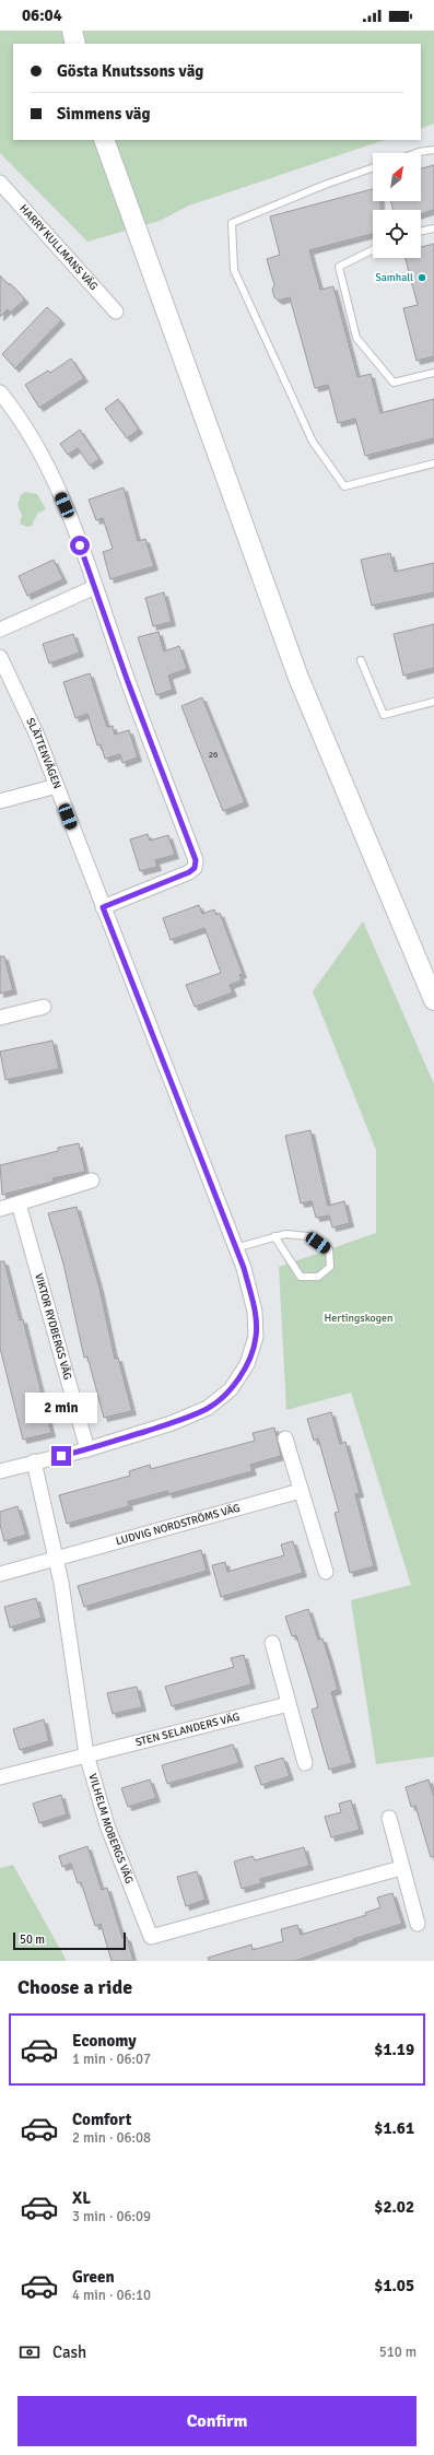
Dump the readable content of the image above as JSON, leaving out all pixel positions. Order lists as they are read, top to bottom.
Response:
{
  "streets": {
    "street": [
      "HARRY KULLMANS VÄG",
      "SLÄTTENVÄGEN",
      "VIKTOR RYDBERGS VÄG",
      "LUDVIG NORDSTRÖMS VÄG",
      "STEN SELANDERS VÄG",
      "VILHELM MOBERGS VÄG"
    ]
  },
  "crossings": [
    ["SLÄTTENVÄGEN", "VIKTOR RYDBERGS VÄG"],
    ["SLÄTTENVÄGEN", "VILHELM MOBERGS VÄG"],
    ["LUDVIG NORDSTRÖMS VÄG", "VILHELM MOBERGS VÄG"],
    ["STEN SELANDERS VÄG", "VILHELM MOBERGS VÄG"]
  ],
  "parks": ["Hertingskogen"],
  "places": ["Samhall"],
  "house_numbers": ["26"],
  "scale_bar": "50 m",
  "north": "top right",
  "page": {
    "status": "06:04",
    "banner": ["Gösta Knutssons väg", "Simmens väg"],
    "bubble": "2 min",
    "scale": "50 m",
    "heading": "Choose a ride",
    "list": [
      {
        "name": "Economy",
        "note": "1 min · 06:07",
        "value": "$1.19"
      },
      {
        "name": "Comfort",
        "note": "2 min · 06:08",
        "value": "$1.61"
      },
      {
        "name": "XL",
        "note": "3 min · 06:09",
        "value": "$2.02"
      },
      {
        "name": "Green",
        "note": "4 min · 06:10",
        "value": "$1.05"
      }
    ],
    "pay": ["Cash", "510 m"],
    "buttons": "Confirm"
  }
}
